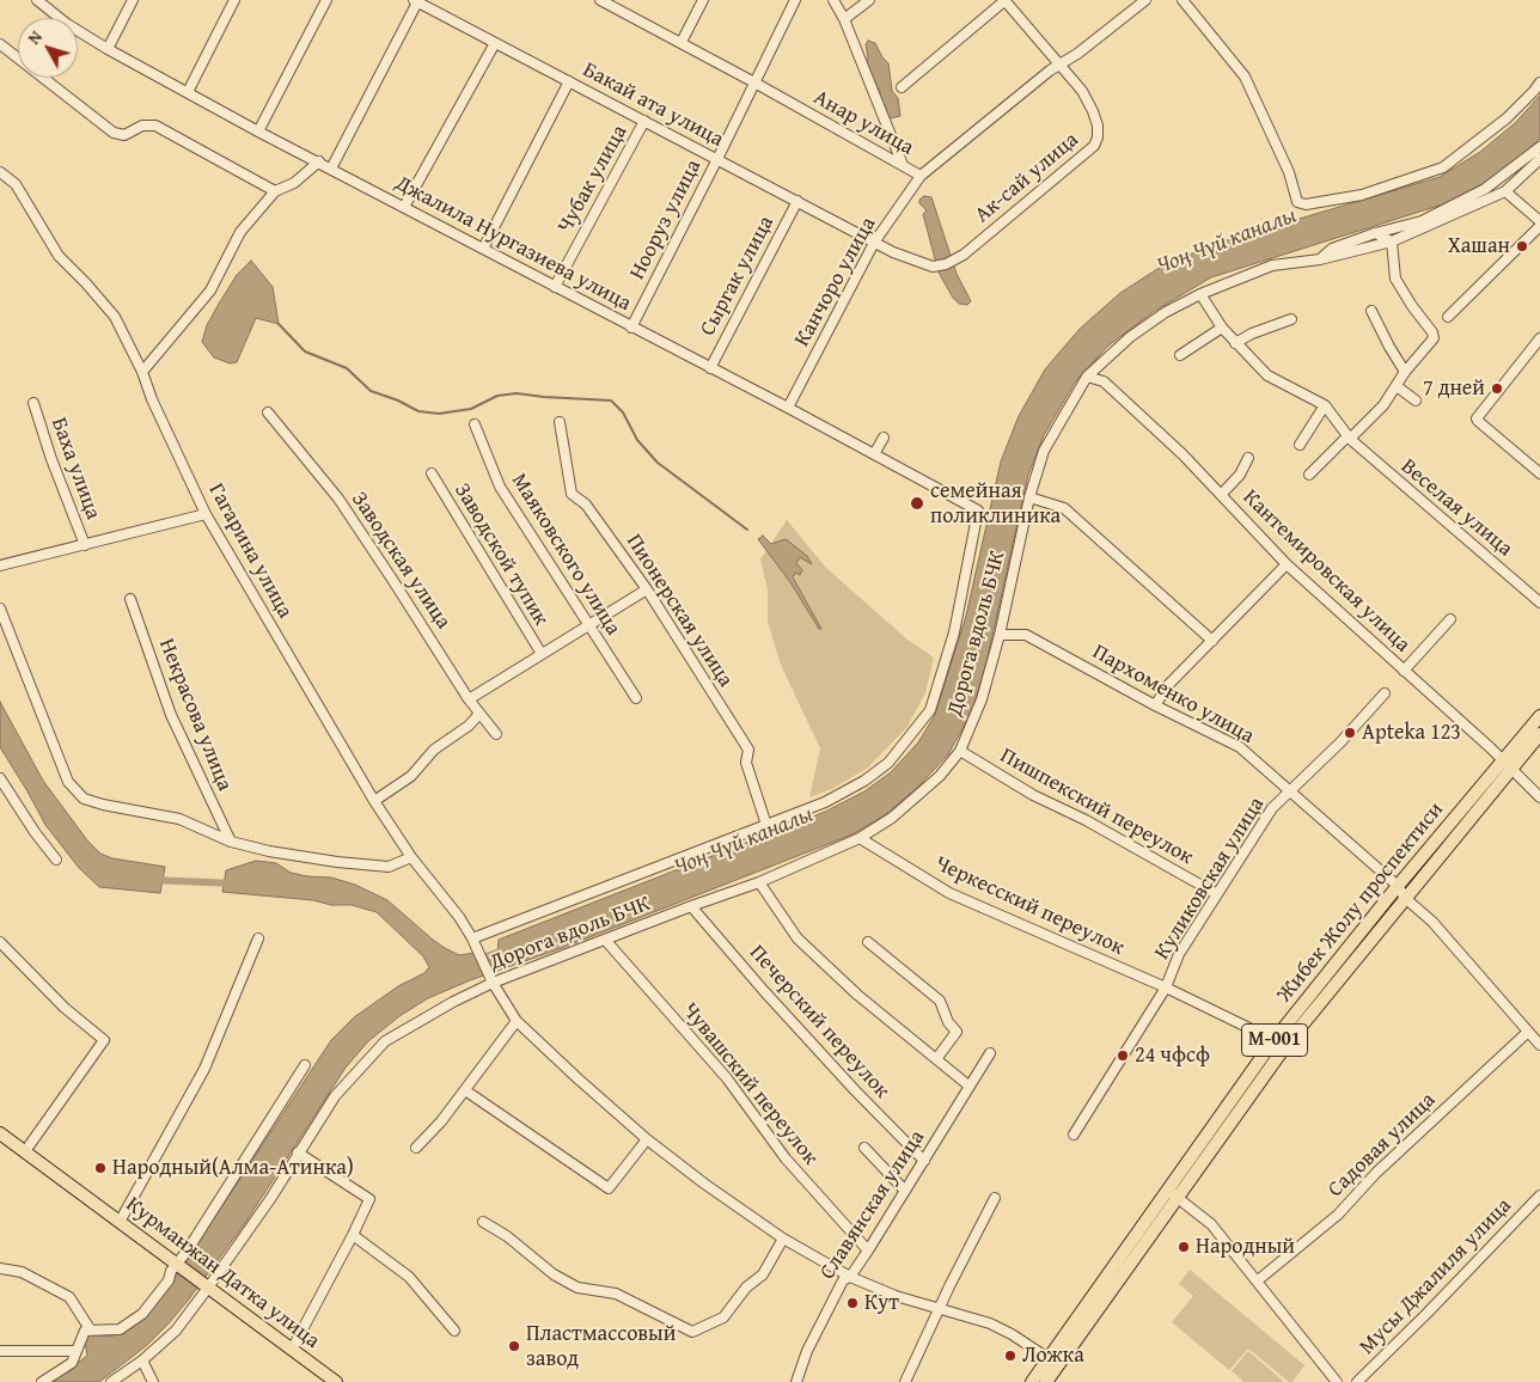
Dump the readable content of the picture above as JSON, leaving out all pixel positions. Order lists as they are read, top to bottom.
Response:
{
  "streets": {
    "main road": ["Жибек Жолу проспектиси", "М-001", "Курманжан Датка улица"],
    "street": [
      "Бакай ата улица",
      "Анар улица",
      "Ак-сай улица",
      "Чубак улица",
      "Нооруз улица",
      "Джалила Нургазиева улица",
      "Сыргак улица",
      "Канчоро улица",
      "Баха улица",
      "Веселая улица",
      "Гагарина улица",
      "Заводской тупик",
      "Маяковского улица",
      "Заводская улица",
      "Кантемировская улица",
      "Пионерская улица",
      "Дорога вдоль БЧК",
      "Пархоменко улица",
      "Некрасова улица",
      "Пишпекский переулок",
      "Куликовская улица",
      "Черкесский переулок",
      "Печерский переулок",
      "Чувашский переулок",
      "Садовая улица",
      "Славянская улица",
      "Мусы Джалиля улица"
    ]
  },
  "crossings": [
    ["Бакай ата улица", "Ак-сай улица"],
    ["Бакай ата улица", "Чубак улица"],
    ["Бакай ата улица", "Нооруз улица"],
    ["Бакай ата улица", "Сыргак улица"],
    ["Бакай ата улица", "Канчоро улица"],
    ["Анар улица", "Ак-сай улица"],
    ["Анар улица", "Нооруз улица"],
    ["Анар улица", "Канчоро улица"],
    ["Ак-сай улица", "Канчоро улица"],
    ["Чубак улица", "Джалила Нургазиева улица"],
    ["Нооруз улица", "Джалила Нургазиева улица"],
    ["Джалила Нургазиева улица", "Сыргак улица"],
    ["Джалила Нургазиева улица", "Канчоро улица"],
    ["Джалила Нургазиева улица", "Пионерская улица"],
    ["Веселая улица", "Дорога вдоль БЧК"],
    ["Гагарина улица", "Дорога вдоль БЧК"],
    ["Гагарина улица", "Жибек Жолу проспектиси"],
    ["Гагарина улица", "Славянская улица"],
    ["Кантемировская улица", "Дорога вдоль БЧК"],
    ["Кантемировская улица", "Жибек Жолу проспектиси"],
    ["Дорога вдоль БЧК", "Пархоменко улица"],
    ["Дорога вдоль БЧК", "Пишпекский переулок"],
    ["Дорога вдоль БЧК", "Черкесский переулок"],
    ["Дорога вдоль БЧК", "Печерский переулок"],
    ["Дорога вдоль БЧК", "Чувашский переулок"],
    ["Дорога вдоль БЧК", "Курманжан Датка улица"],
    ["Пархоменко улица", "Куликовская улица"],
    ["Пархоменко улица", "Жибек Жолу проспектиси"],
    ["Пархоменко улица", "Садовая улица"],
    ["Пишпекский переулок", "Куликовская улица"],
    ["Куликовская улица", "Черкесский переулок"],
    ["Жибек Жолу проспектиси", "Черкесский переулок"],
    ["Печерский переулок", "Славянская улица"],
    ["Чувашский переулок", "Славянская улица"]
  ],
  "water": ["Чоң Чүй каналы"],
  "places": [
    "Хашан",
    "7 дней",
    "семейная поликлиника",
    "Apteka 123",
    "24 чфсф",
    "Народный(Алма-Атинка)",
    "Народный",
    "Кут",
    "Пластмассовый завод",
    "Ложка"
  ],
  "north": "top left"
}
